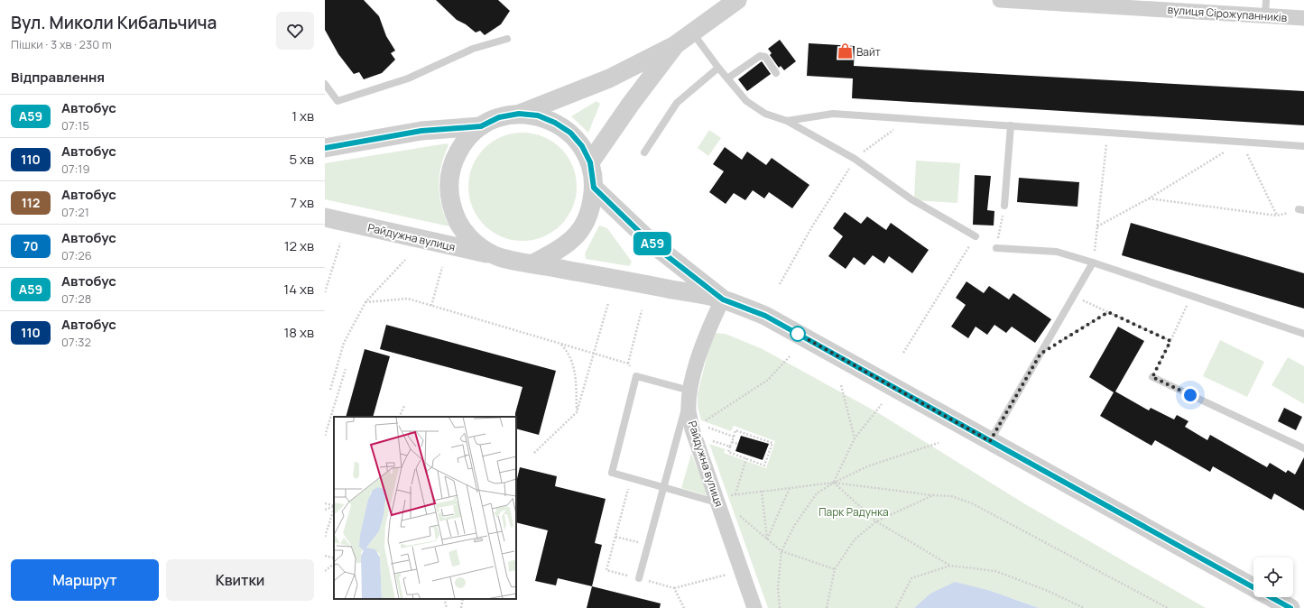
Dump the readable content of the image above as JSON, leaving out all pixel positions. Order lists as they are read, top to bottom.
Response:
{
  "streets": {
    "street": ["вулиця Сірожупанників", "Райдужна вулиця"]
  },
  "parks": ["Парк Радунка"],
  "places": {
    "shop": ["Вайт"]
  },
  "lines": ["bus line А59"],
  "page": {
    "heading": [
      ["Вул. Миколи Кибальчича", "Пішки · 3 хв · 230 m"],
      "Відправлення"
    ],
    "on_map": "А59",
    "list": [
      {
        "mark": "А59",
        "name": "Автобус",
        "note": "07:15",
        "value": "1 хв"
      },
      {
        "mark": "110",
        "name": "Автобус",
        "note": "07:19",
        "value": "5 хв"
      },
      {
        "mark": "112",
        "name": "Автобус",
        "note": "07:21",
        "value": "7 хв"
      },
      {
        "mark": "70",
        "name": "Автобус",
        "note": "07:26",
        "value": "12 хв"
      },
      {
        "mark": "А59",
        "name": "Автобус",
        "note": "07:28",
        "value": "14 хв"
      },
      {
        "mark": "110",
        "name": "Автобус",
        "note": "07:32",
        "value": "18 хв"
      }
    ],
    "buttons": ["Маршрут", "Квитки"]
  }
}
